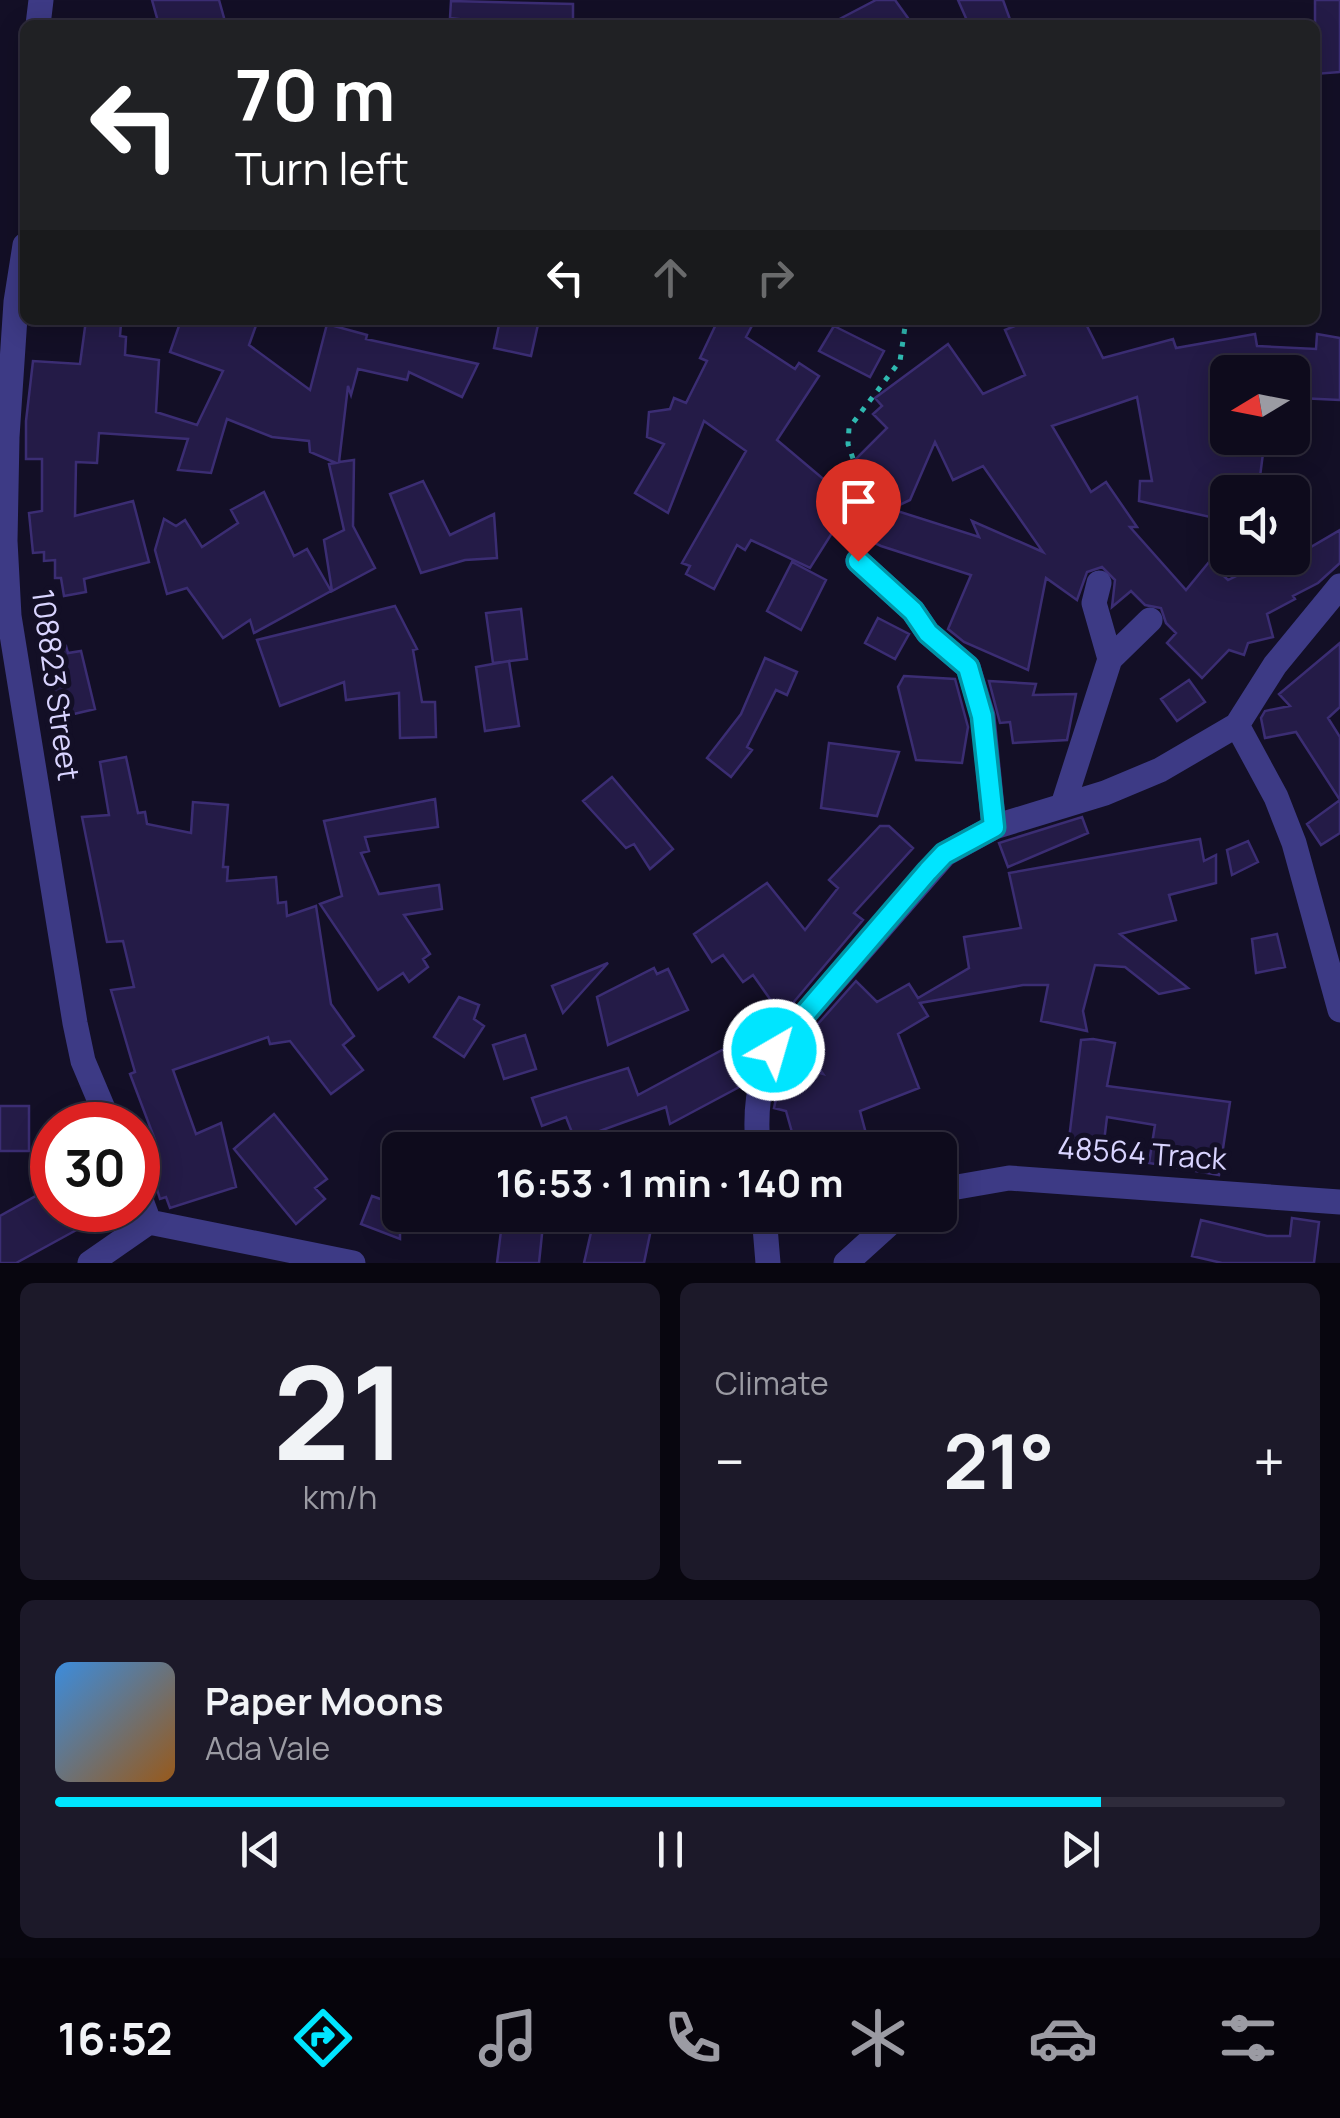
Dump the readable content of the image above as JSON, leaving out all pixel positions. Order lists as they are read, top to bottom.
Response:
{
  "streets": {
    "street": ["108823 Street", "48564 Track"]
  },
  "north": "left",
  "page": {
    "turn": ["70 m", "Turn left"],
    "limit": "30",
    "trip": "16:53 · 1 min · 140 m",
    "tile": [
      ["21", "km/h"],
      "Climate"
    ],
    "heat": ["−", "21°", "+"],
    "song": ["Paper Moons", "Ada Vale"],
    "tabs": "16:52"
  }
}
